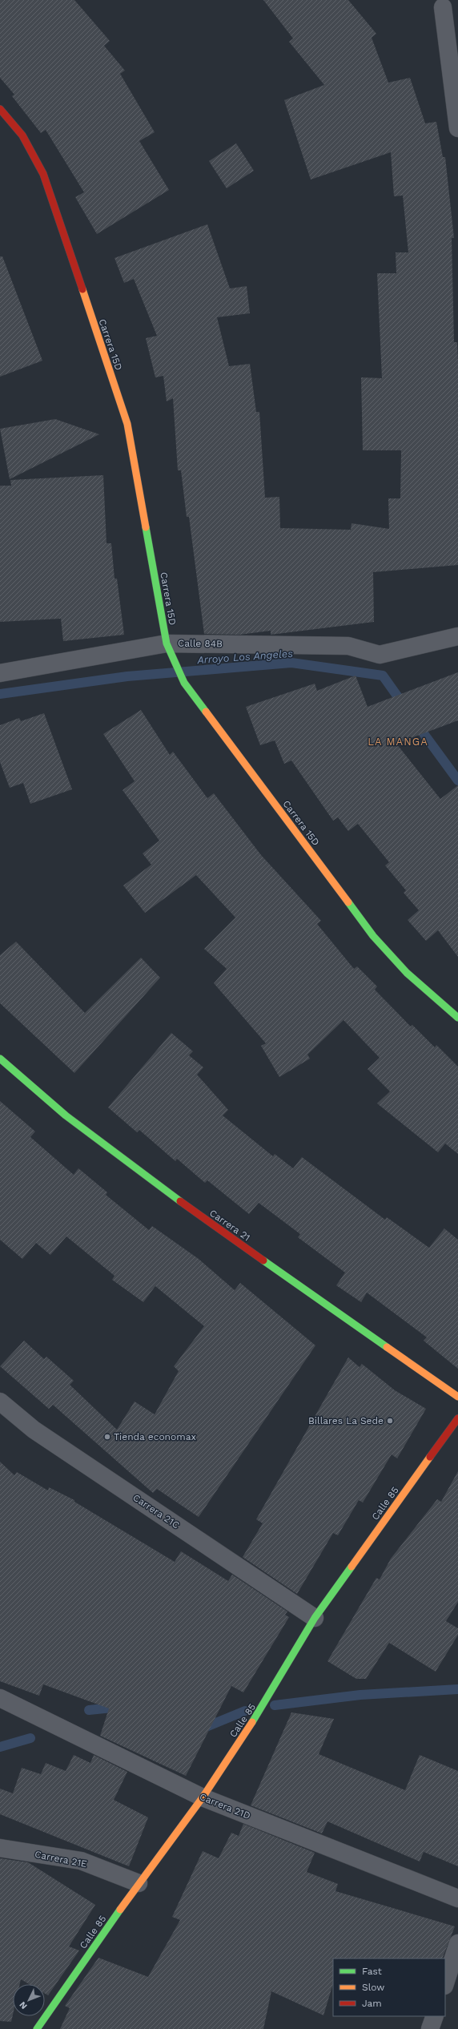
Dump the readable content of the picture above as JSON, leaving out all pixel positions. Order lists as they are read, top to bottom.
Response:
{
  "streets": {
    "street": [
      "Carrera 15D",
      "Calle 84B",
      "Carrera 21",
      "Calle 85",
      "Carrera 21C",
      "Carrera 21D",
      "Carrera 21E"
    ]
  },
  "crossings": [
    ["Carrera 15D", "Calle 84B"],
    ["Calle 85", "Carrera 21C"],
    ["Calle 85", "Carrera 21D"],
    ["Calle 85", "Carrera 21E"]
  ],
  "districts": ["LA MANGA"],
  "water": ["Arroyo Los Angeles"],
  "places": ["Billares La Sede", "Tienda economax"],
  "legend": ["Fast", "Slow", "Jam"],
  "north": "bottom left"
}
